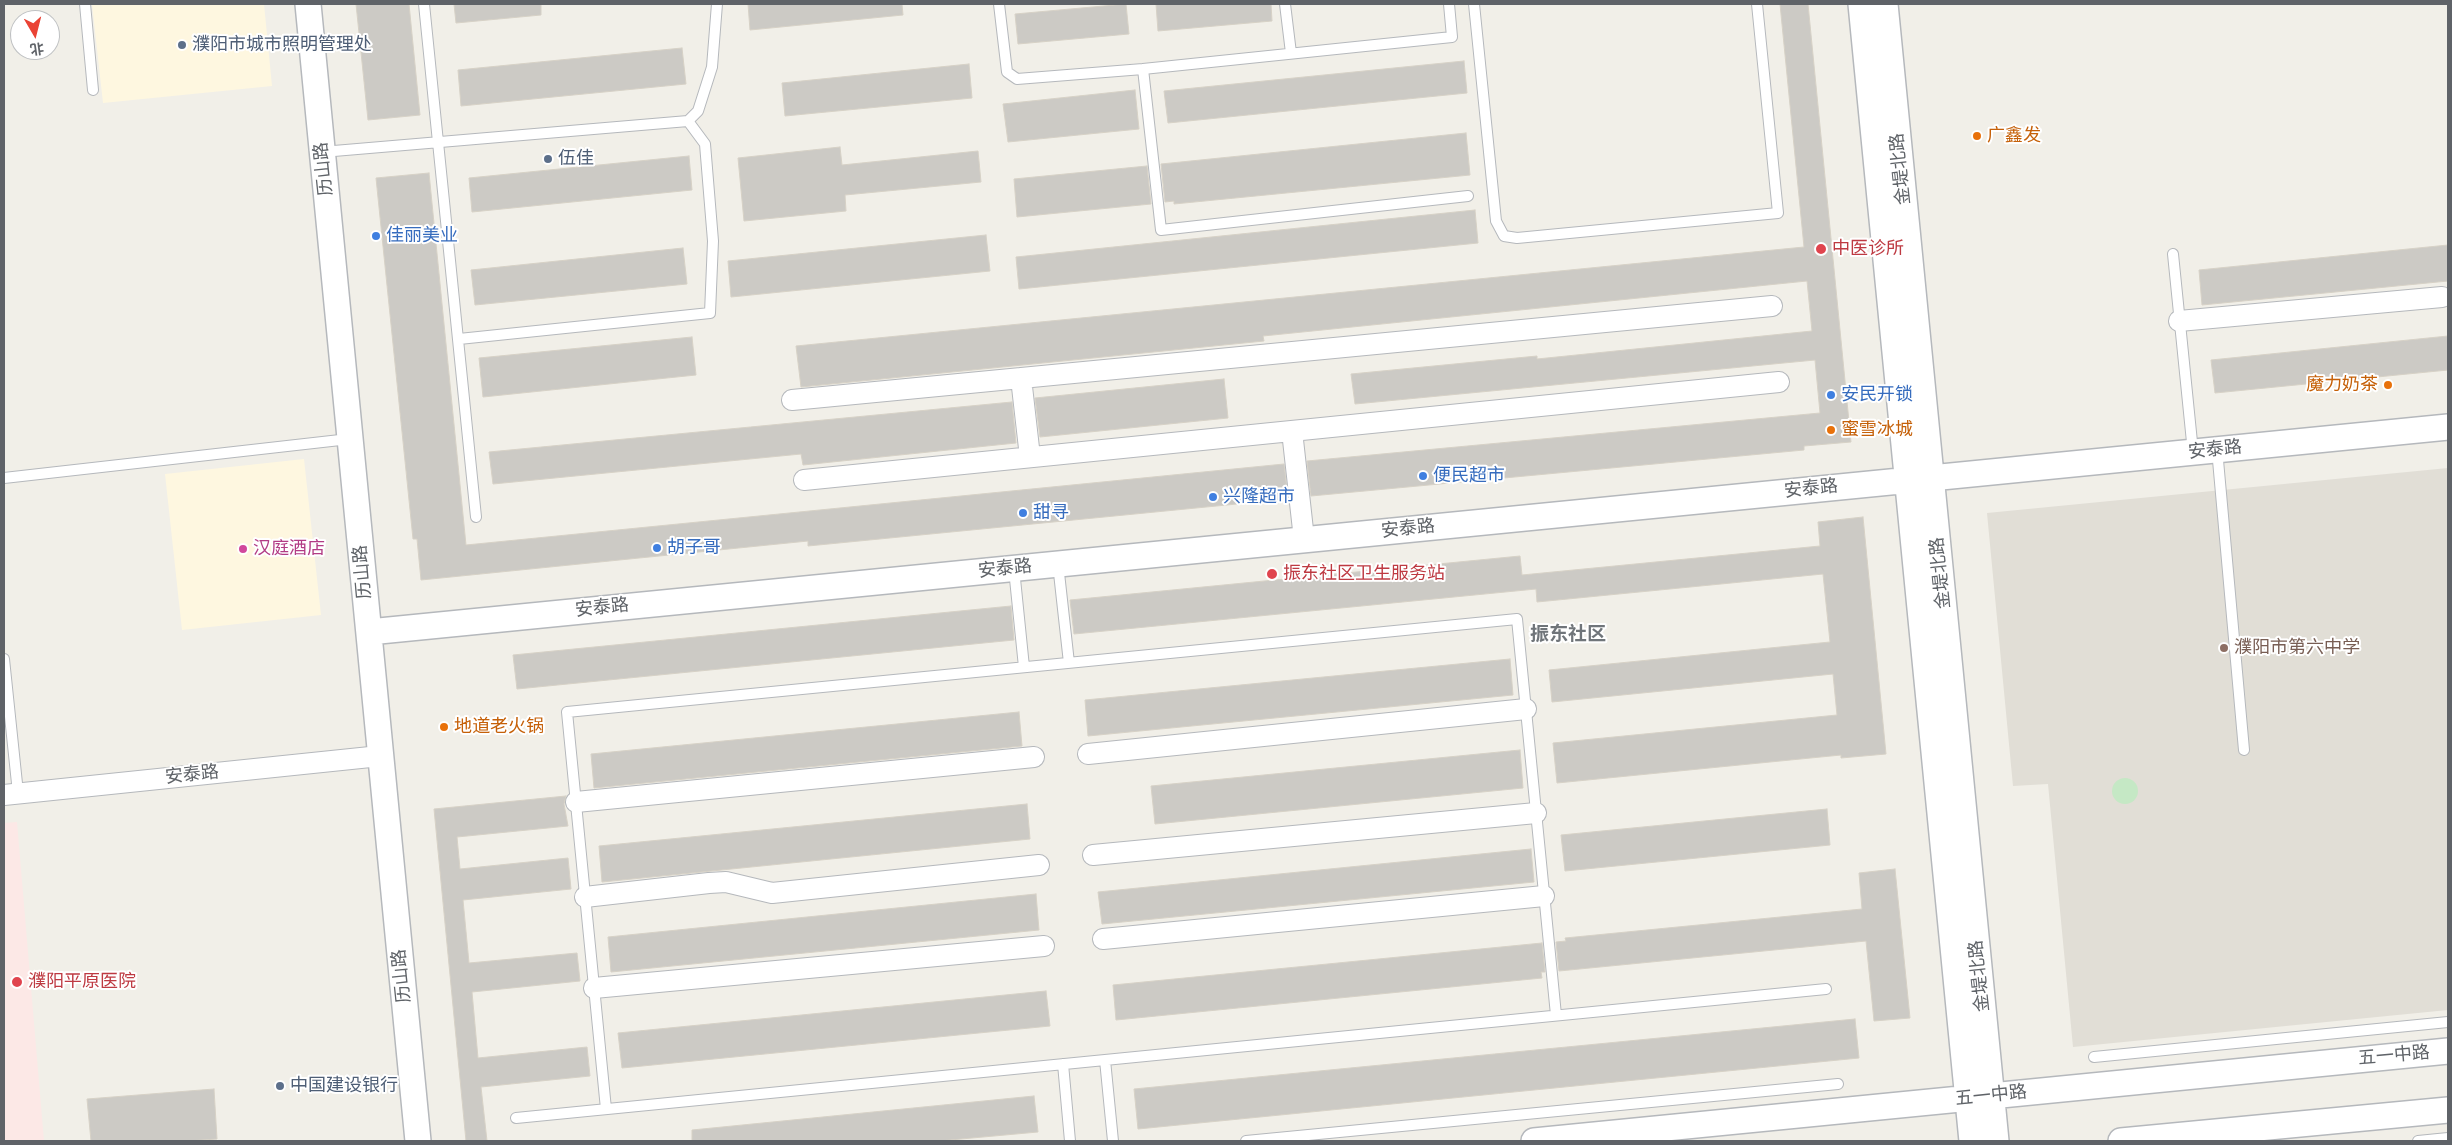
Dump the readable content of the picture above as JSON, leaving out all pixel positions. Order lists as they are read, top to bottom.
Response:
{
  "streets": {
    "street": [
      "历山路",
      "金堤北路",
      "安泰路",
      "五一中路"
    ]
  },
  "crossings": [
    ["历山路", "安泰路"],
    ["金堤北路", "安泰路"],
    ["金堤北路", "五一中路"]
  ],
  "districts": ["振东社区"],
  "places": [
    "濮阳市城市照明管理处",
    "广鑫发",
    "伍佳",
    "佳丽美业",
    "中医诊所",
    "魔力奶茶",
    "安民开锁",
    "蜜雪冰城",
    "便民超市",
    "兴隆超市",
    "甜寻",
    "胡子哥",
    "汉庭酒店",
    "振东社区卫生服务站",
    "濮阳市第六中学",
    "地道老火锅",
    "濮阳平原医院",
    "中国建设银行"
  ],
  "north": "bottom"
}
